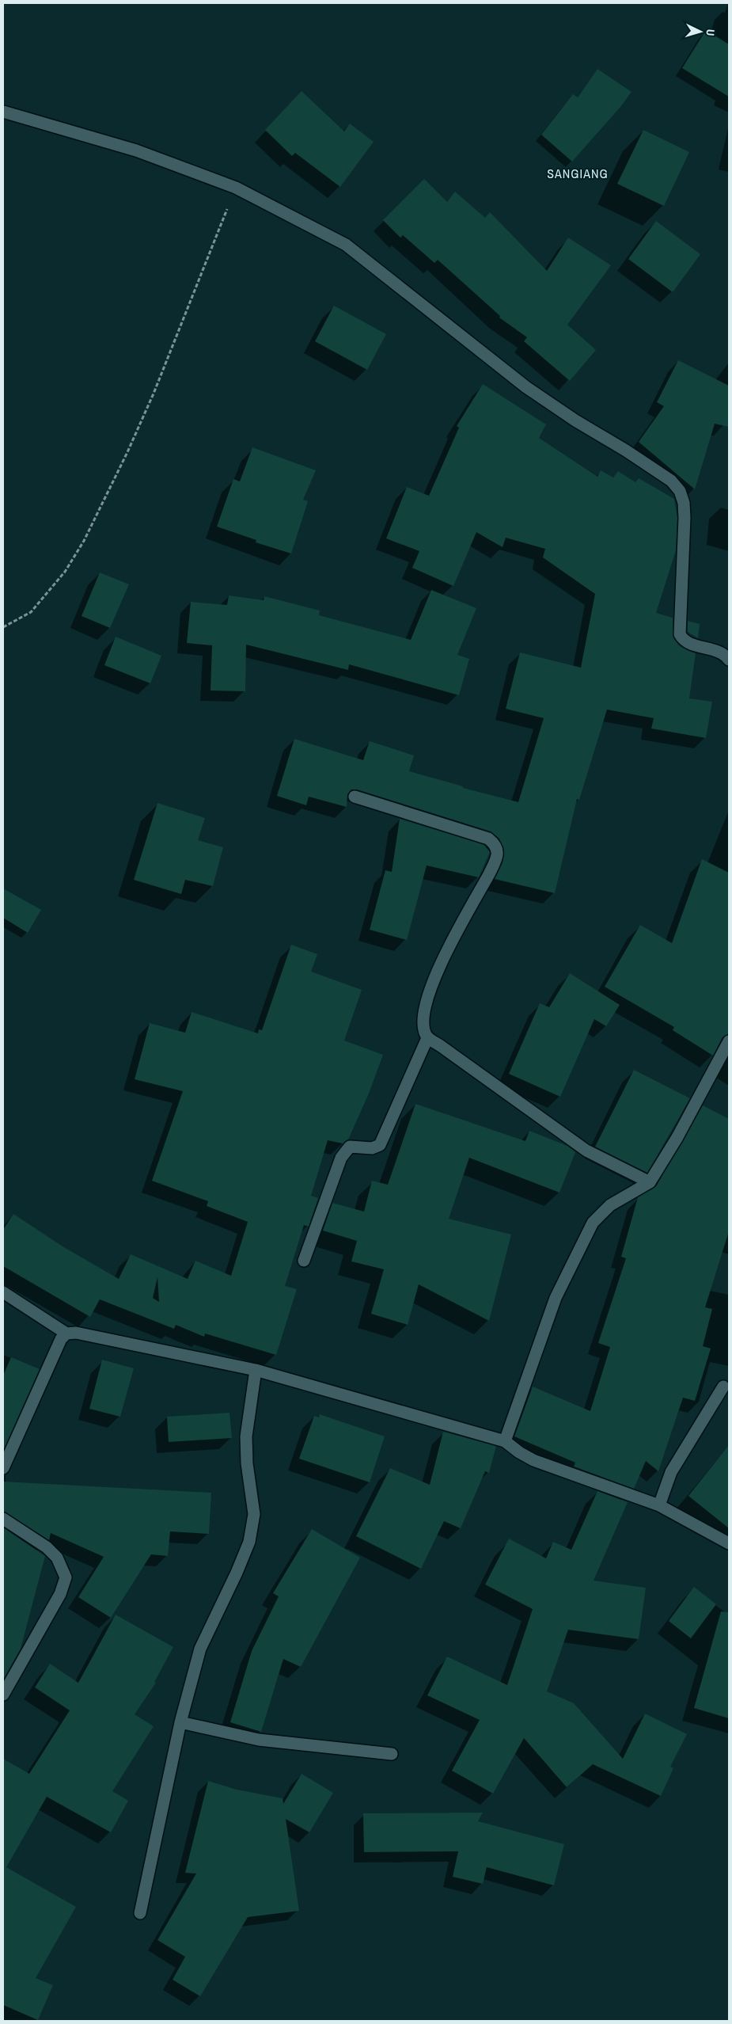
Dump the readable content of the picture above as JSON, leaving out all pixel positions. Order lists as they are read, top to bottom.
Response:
{
  "districts": ["SANGIANG"],
  "north": "right"
}
